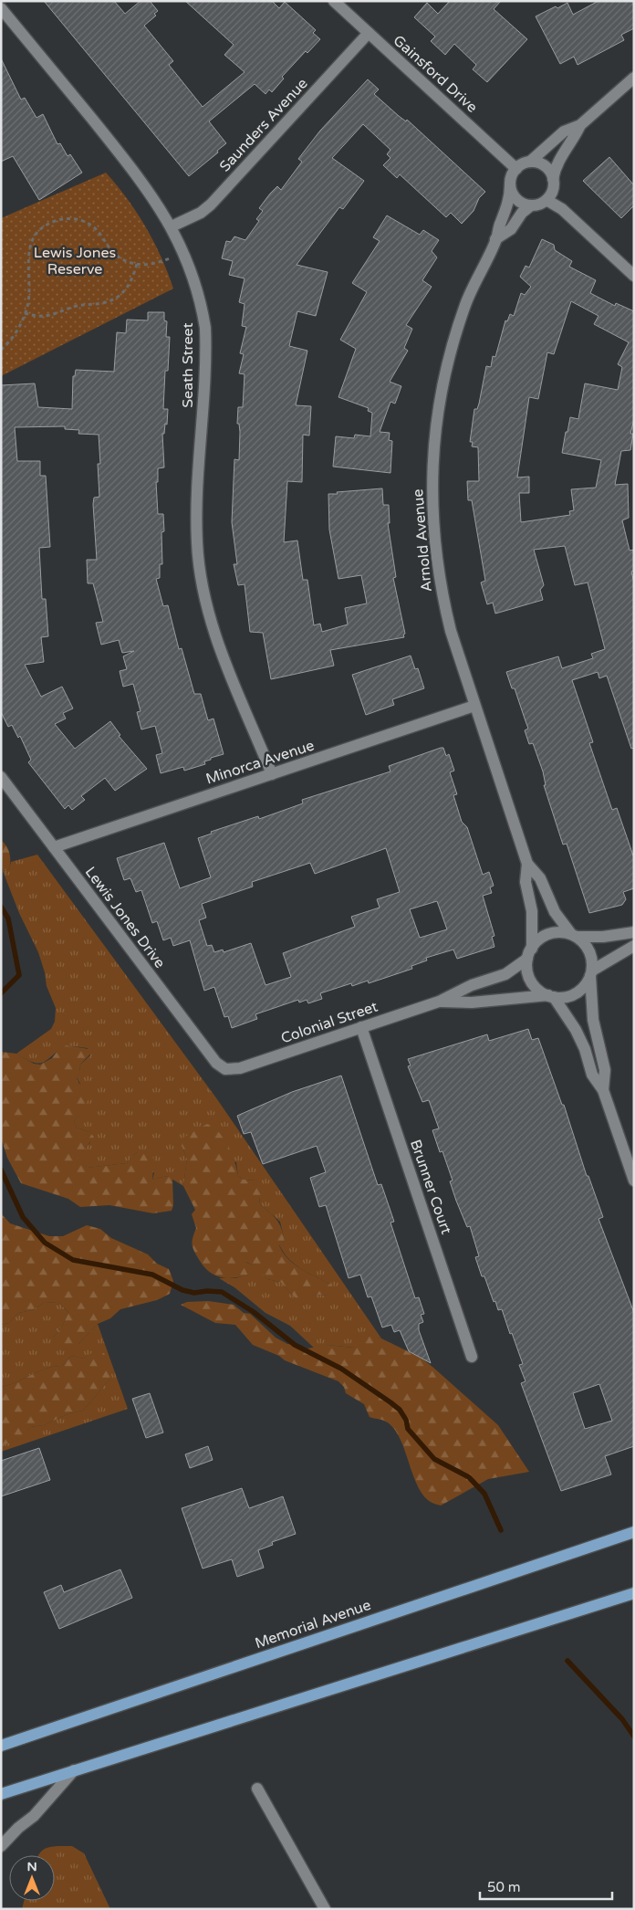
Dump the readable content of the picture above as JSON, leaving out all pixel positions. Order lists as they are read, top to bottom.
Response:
{
  "streets": {
    "main road": ["Memorial Avenue"],
    "street": [
      "Gainsford Drive",
      "Saunders Avenue",
      "Seath Street",
      "Arnold Avenue",
      "Minorca Avenue",
      "Lewis Jones Drive",
      "Colonial Street",
      "Brunner Court"
    ]
  },
  "crossings": [
    ["Gainsford Drive", "Saunders Avenue"],
    ["Gainsford Drive", "Arnold Avenue"],
    ["Saunders Avenue", "Seath Street"],
    ["Seath Street", "Minorca Avenue"],
    ["Arnold Avenue", "Minorca Avenue"],
    ["Arnold Avenue", "Colonial Street"],
    ["Minorca Avenue", "Lewis Jones Drive"],
    ["Lewis Jones Drive", "Colonial Street"],
    ["Colonial Street", "Brunner Court"]
  ],
  "parks": ["Lewis Jones Reserve"],
  "scale_bar": "50 m",
  "north": "top"
}
